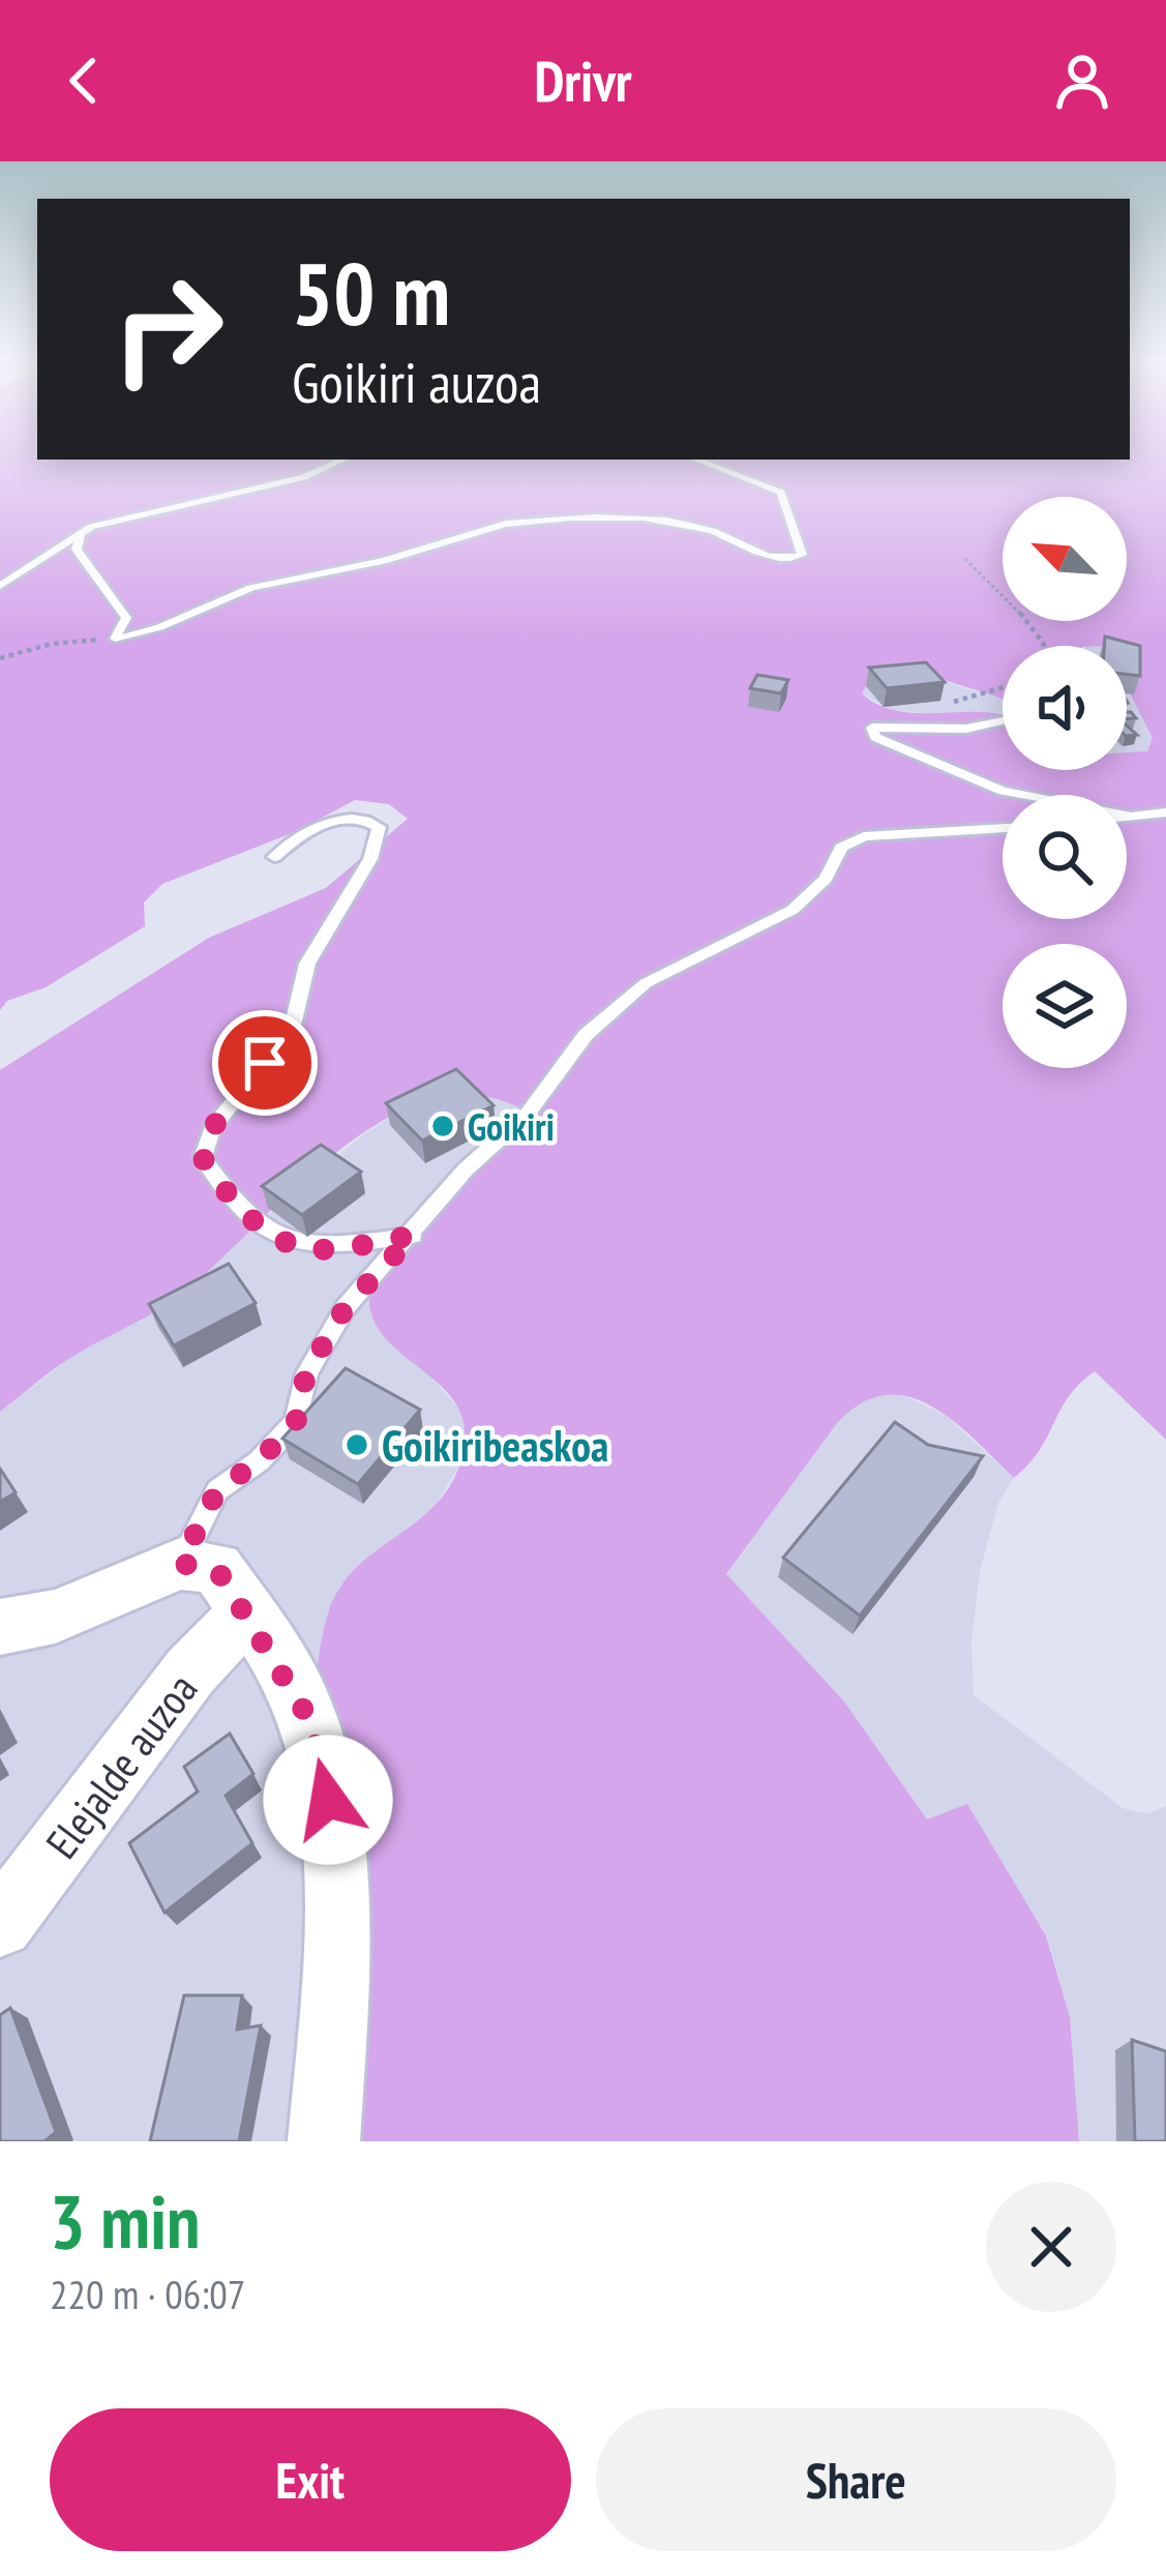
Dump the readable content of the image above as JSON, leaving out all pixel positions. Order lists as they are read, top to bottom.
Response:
{
  "streets": {
    "street": ["Elejalde auzoa"]
  },
  "places": ["Goikiri", "Goikiribeaskoa"],
  "north": "top left",
  "page": {
    "header": "Drivr",
    "turn": ["50 m", "Goikiri auzoa"],
    "heading": ["3 min", "220 m · 06:07"],
    "buttons": ["Exit", "Share"]
  }
}
